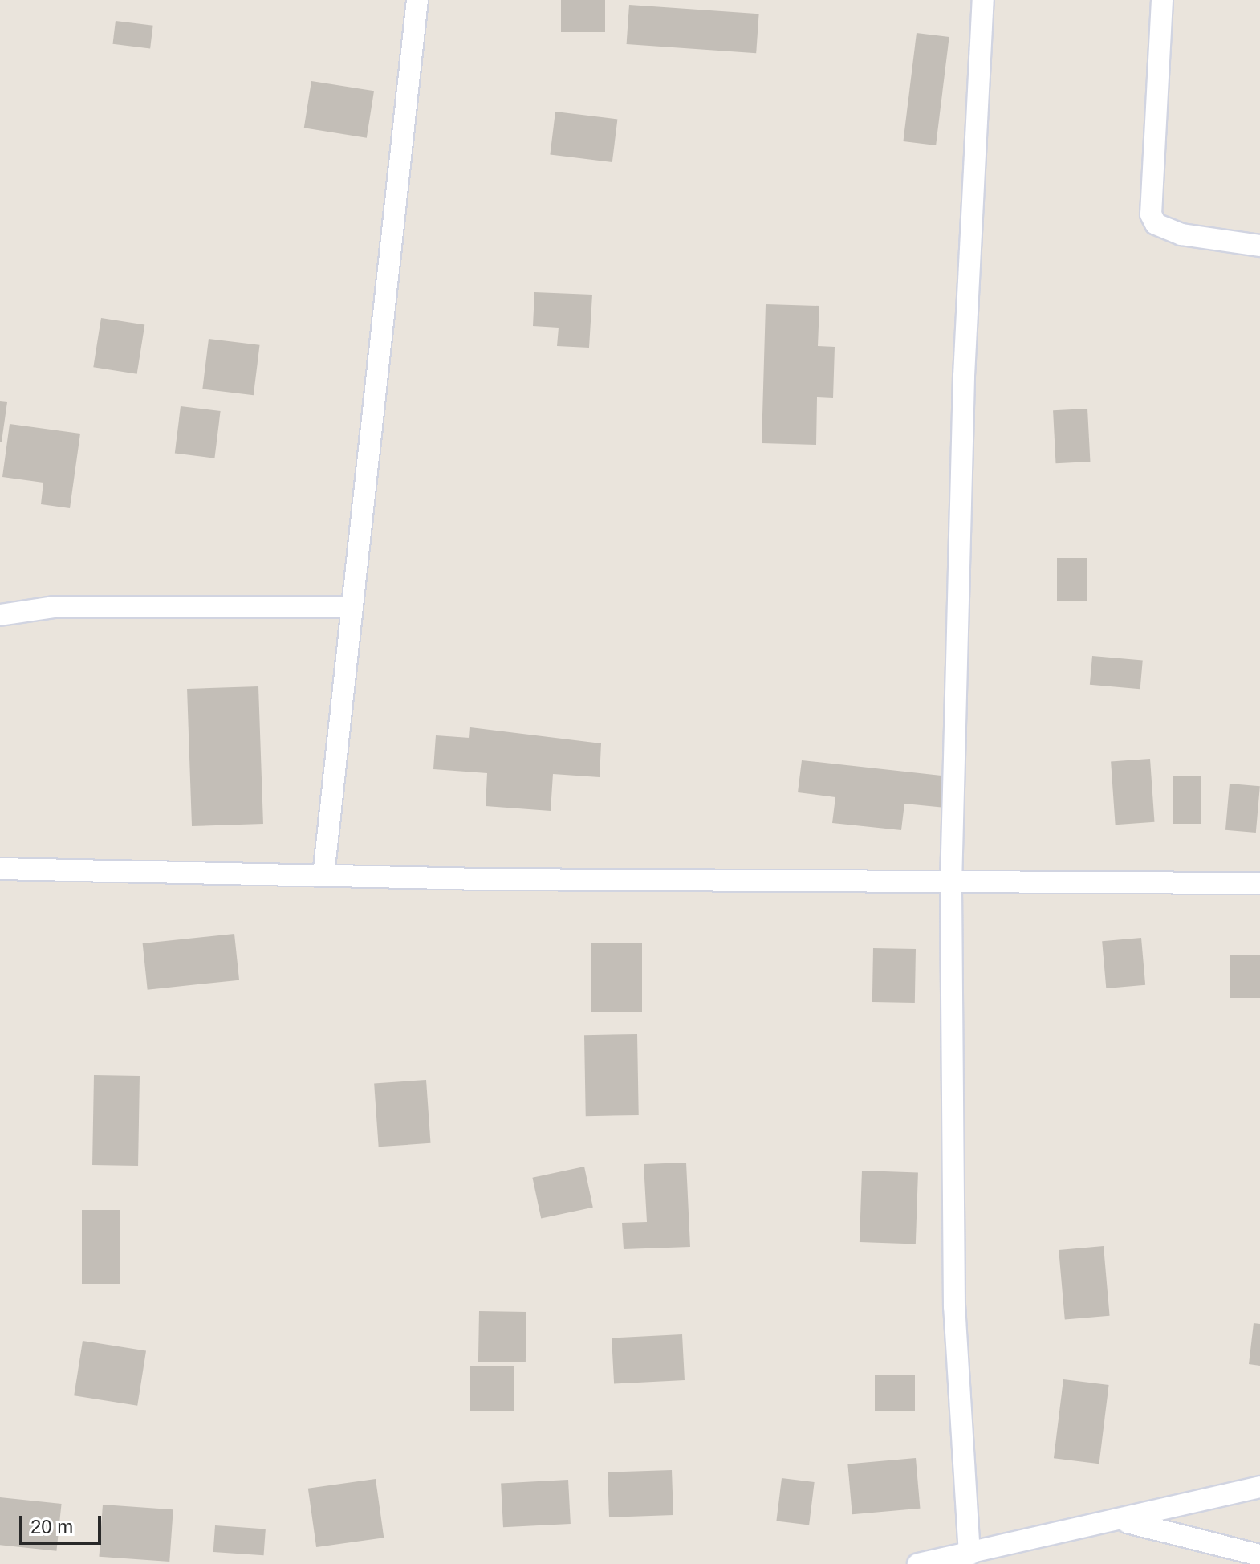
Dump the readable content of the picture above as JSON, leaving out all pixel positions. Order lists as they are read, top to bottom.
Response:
{
  "scale_bar": "20 m"
}
